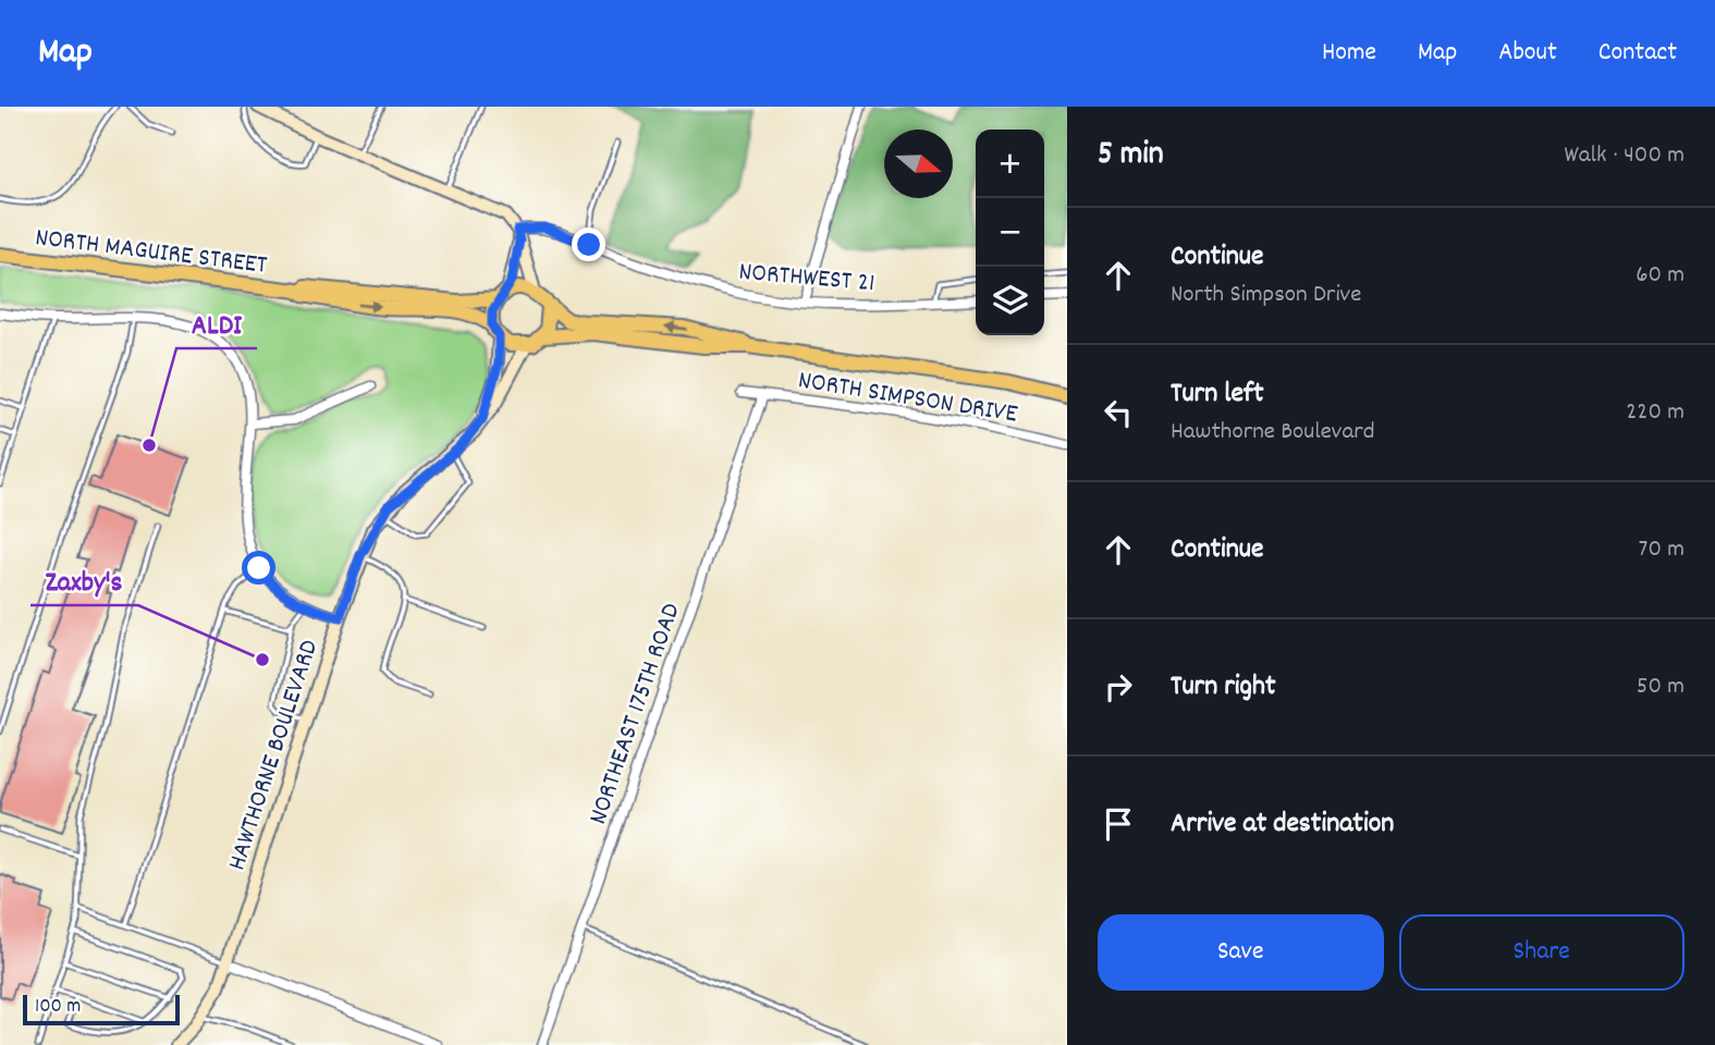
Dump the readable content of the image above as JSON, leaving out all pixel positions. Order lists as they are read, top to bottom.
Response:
{
  "streets": {
    "main road": ["NORTH MAGUIRE STREET"],
    "street": [
      "NORTHWEST 21",
      "NORTH SIMPSON DRIVE",
      "NORTHEAST 175TH ROAD",
      "HAWTHORNE BOULEVARD"
    ]
  },
  "crossings": [
    ["NORTH MAGUIRE STREET", "HAWTHORNE BOULEVARD"],
    ["NORTH SIMPSON DRIVE", "NORTHEAST 175TH ROAD"]
  ],
  "places": ["ALDI", "Zaxby's"],
  "scale_bar": "100 m",
  "north": "right",
  "page": {
    "header": "Map",
    "nav": [
      "Home",
      "Map",
      "About",
      "Contact"
    ],
    "heading": ["5 min", "Walk · 400 m"],
    "map_buttons": ["+", "−"],
    "list": [
      ["Continue", "North Simpson Drive", "60 m"],
      ["Turn left", "Hawthorne Boulevard", "220 m"],
      ["Continue", "70 m"],
      ["Turn right", "50 m"],
      "Arrive at destination"
    ],
    "buttons": ["Save", "Share"],
    "scale": "100 m"
  }
}
